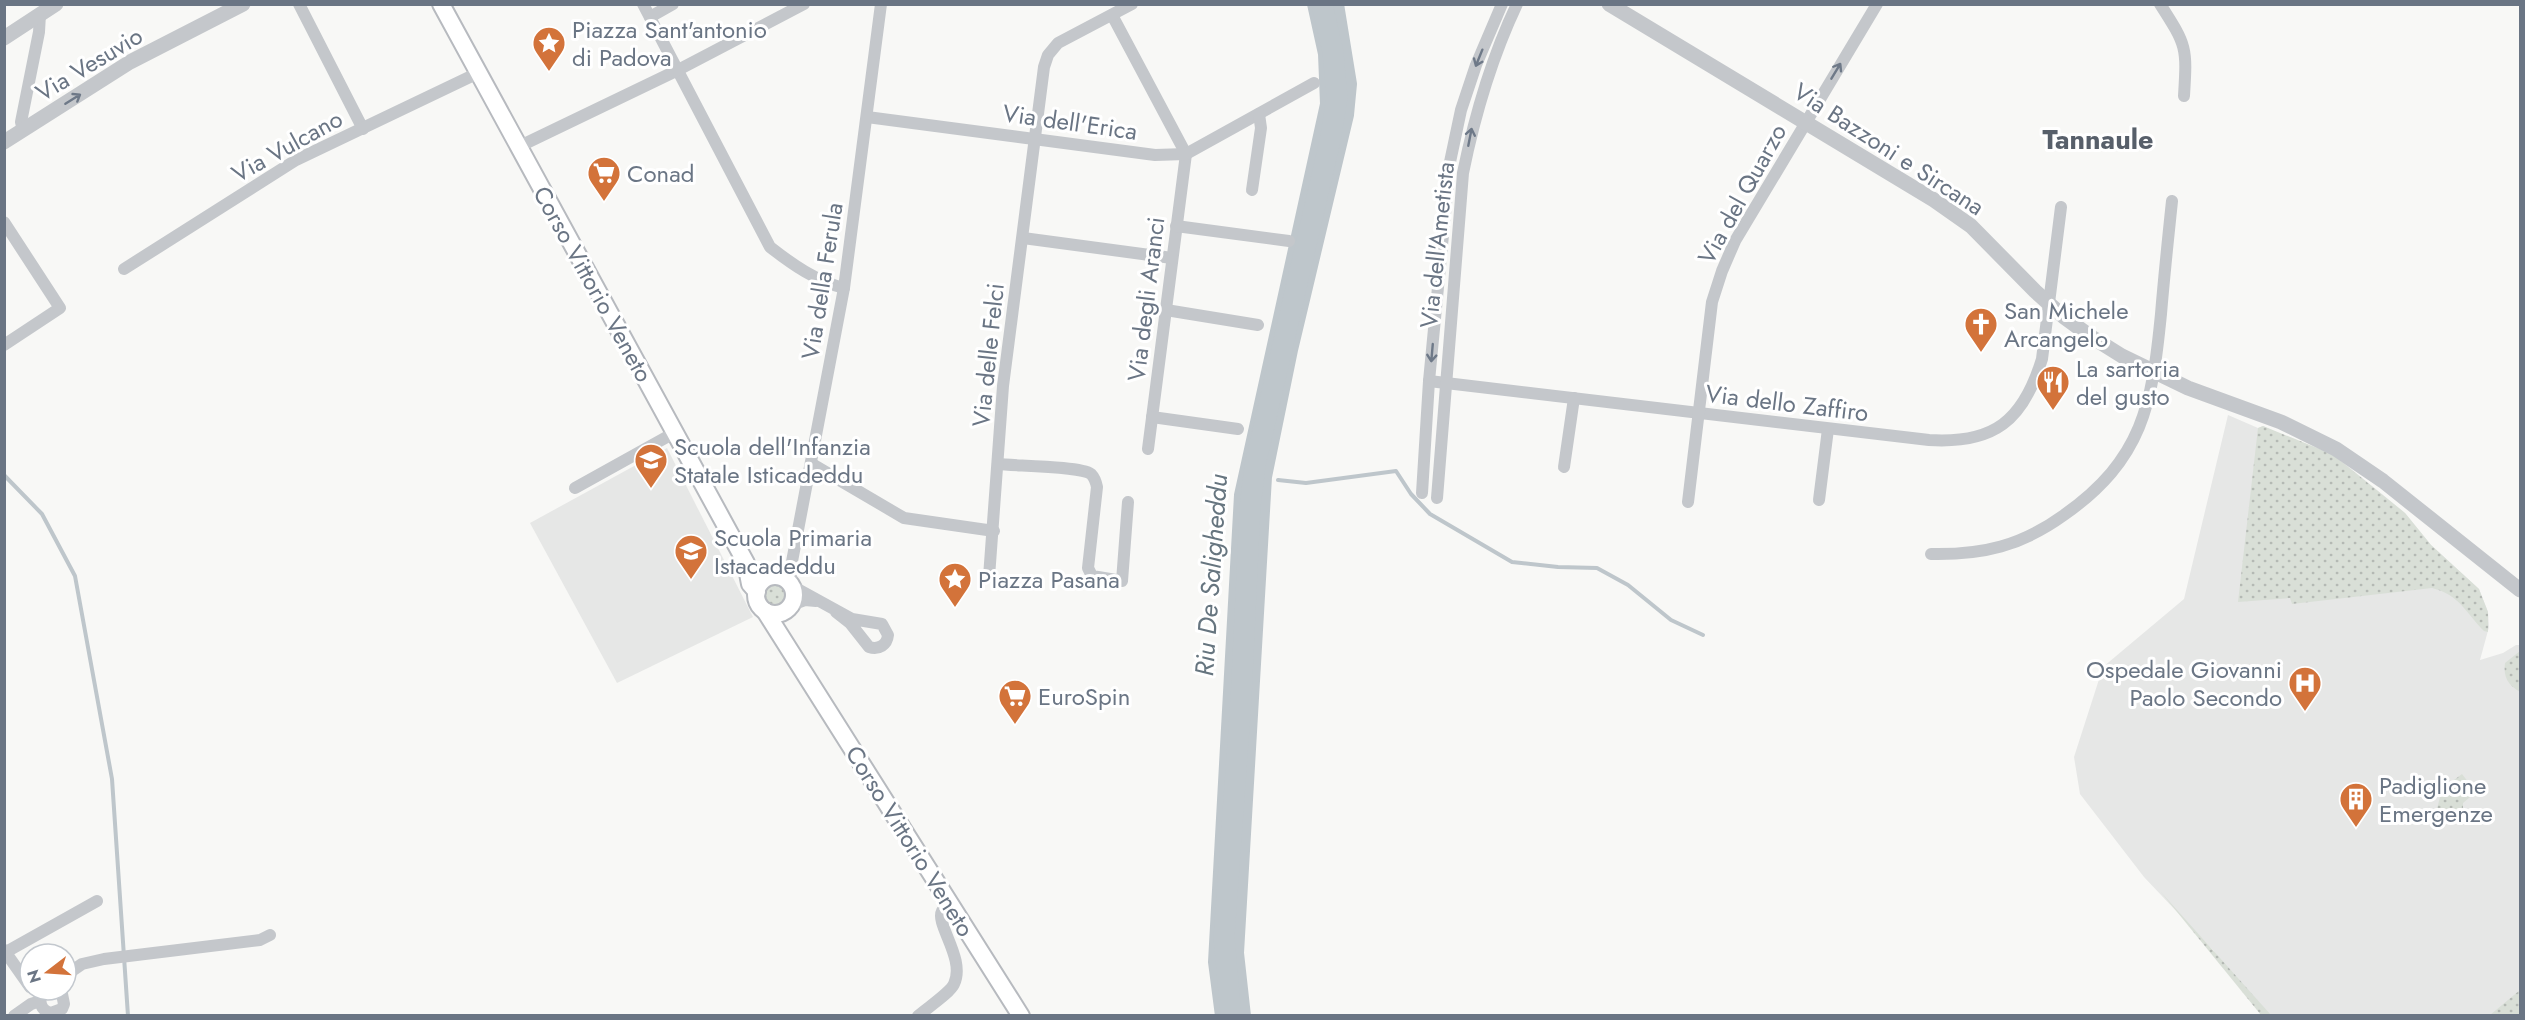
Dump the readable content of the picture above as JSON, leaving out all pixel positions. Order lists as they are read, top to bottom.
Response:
{
  "streets": {
    "main road": ["Corso Vittorio Veneto"],
    "street": [
      "Via Vesuvio",
      "Via dell'Erica",
      "Via Vulcano",
      "Via Bazzoni e Sircana",
      "Via del Quarzo",
      "Via dell'Ametista",
      "Via della Ferula",
      "Via degli Aranci",
      "Via delle Felci",
      "Via dello Zaffiro"
    ]
  },
  "crossings": [
    ["Via dell'Erica", "Via della Ferula"],
    ["Via dell'Erica", "Via degli Aranci"],
    ["Via dell'Erica", "Via delle Felci"],
    ["Via Vulcano", "Corso Vittorio Veneto"],
    ["Via Bazzoni e Sircana", "Via del Quarzo"],
    ["Via Bazzoni e Sircana", "Via dello Zaffiro"],
    ["Via del Quarzo", "Via dello Zaffiro"],
    ["Via dell'Ametista", "Via dello Zaffiro"],
    ["Via della Ferula", "Corso Vittorio Veneto"]
  ],
  "one_way": ["Via Vesuvio"],
  "districts": ["Tannaule"],
  "water": ["Riu De Saligheddu"],
  "places": {
    "place": ["Piazza Sant'antonio di Padova", "Piazza Pasana"],
    "supermarket": ["Conad", "EuroSpin"],
    "church": ["San Michele Arcangelo"],
    "restaurant": ["La sartoria del gusto"],
    "school or university": ["Scuola dell'Infanzia Statale Isticadeddu", "Scuola Primaria Istacadeddu"],
    "hospital": ["Ospedale Giovanni Paolo Secondo"],
    "building": ["Padiglione Emergenze"]
  },
  "north": "left"
}
